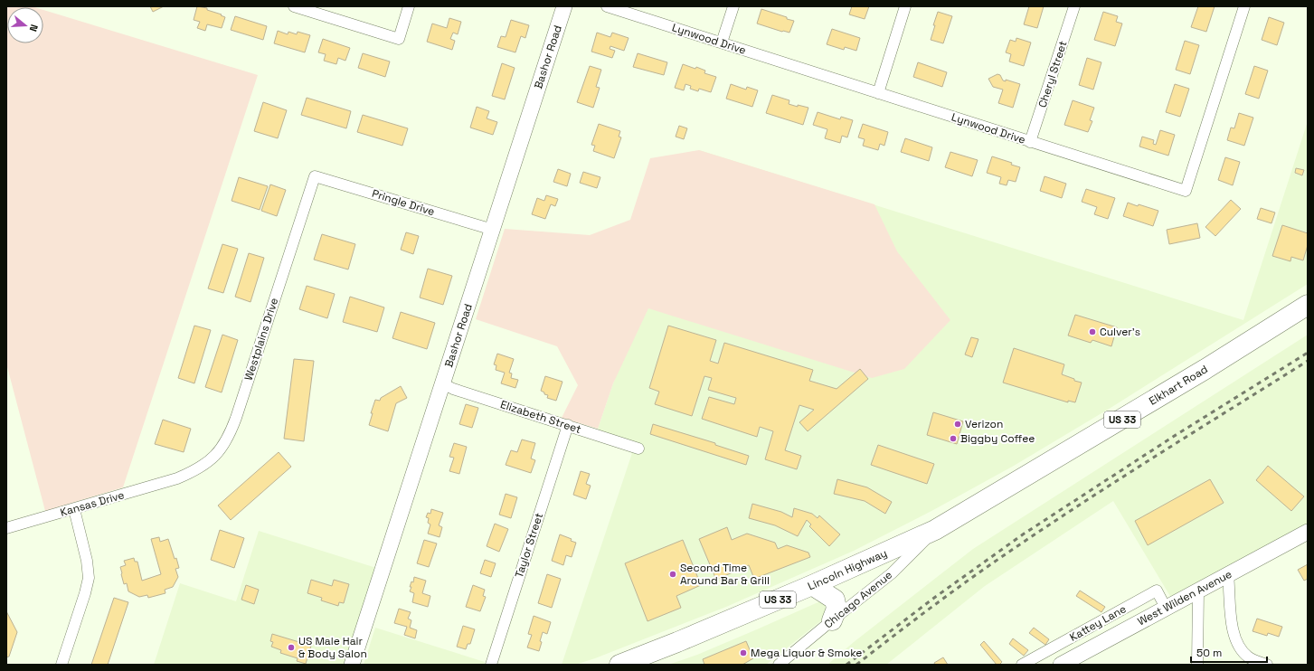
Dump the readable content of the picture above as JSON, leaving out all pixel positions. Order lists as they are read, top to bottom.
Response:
{
  "streets": {
    "highway": ["Elkhart Road", "US 33", "Lincoln Highway"],
    "street": [
      "Lynwood Drive",
      "Bashor Road",
      "Cheryl Street",
      "Pringle Drive",
      "Westplains Drive",
      "Elizabeth Street",
      "Kansas Drive",
      "Taylor Street",
      "West Wilden Avenue",
      "Chicago Avenue",
      "Kattey Lane"
    ]
  },
  "crossings": [
    ["Lynwood Drive", "Cheryl Street"],
    ["Bashor Road", "Pringle Drive"],
    ["Bashor Road", "Elizabeth Street"],
    ["Pringle Drive", "Westplains Drive"],
    ["Westplains Drive", "Kansas Drive"],
    ["Elkhart Road", "Lincoln Highway"],
    ["Elkhart Road", "Chicago Avenue"],
    ["Elizabeth Street", "Taylor Street"],
    ["Lincoln Highway", "Chicago Avenue"],
    ["West Wilden Avenue", "Kattey Lane"]
  ],
  "places": [
    "Culver's",
    "Verizon",
    "Biggby Coffee",
    "Second Time Around Bar & Grill",
    "US Male Hair & Body Salon",
    "Mega Liquor & Smoke"
  ],
  "scale_bar": "50 m",
  "north": "right"
}
